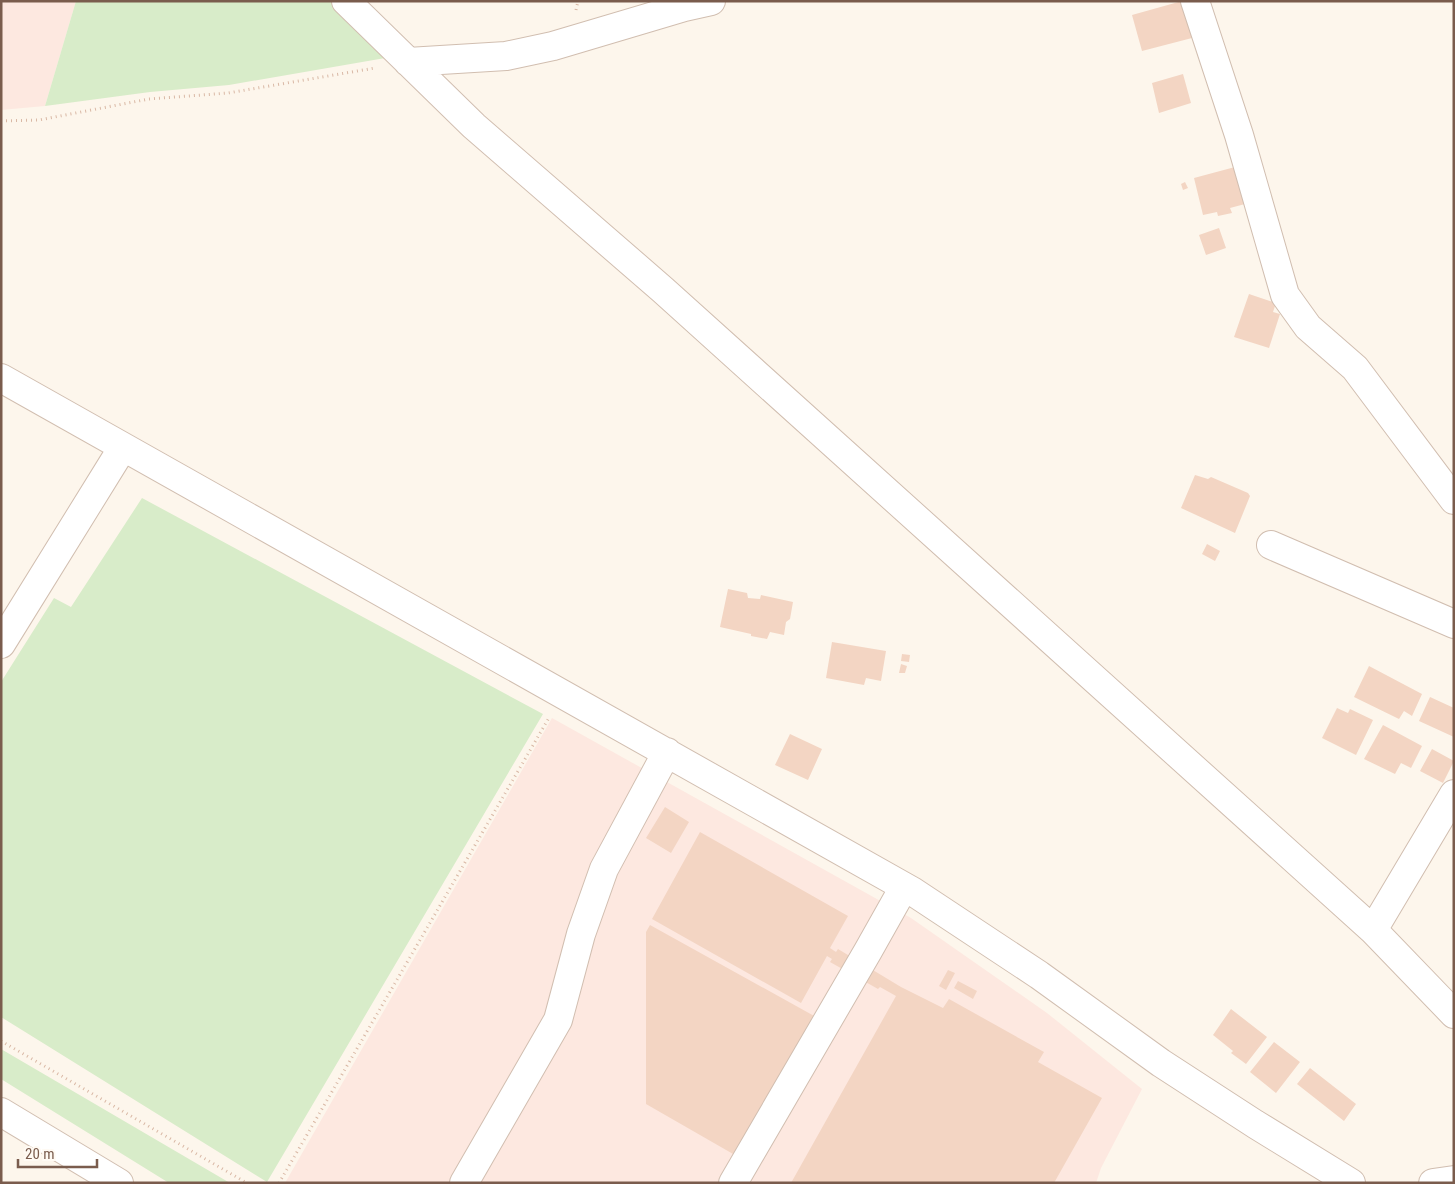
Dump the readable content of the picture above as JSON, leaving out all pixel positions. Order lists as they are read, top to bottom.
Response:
{
  "scale_bar": "20 m"
}
